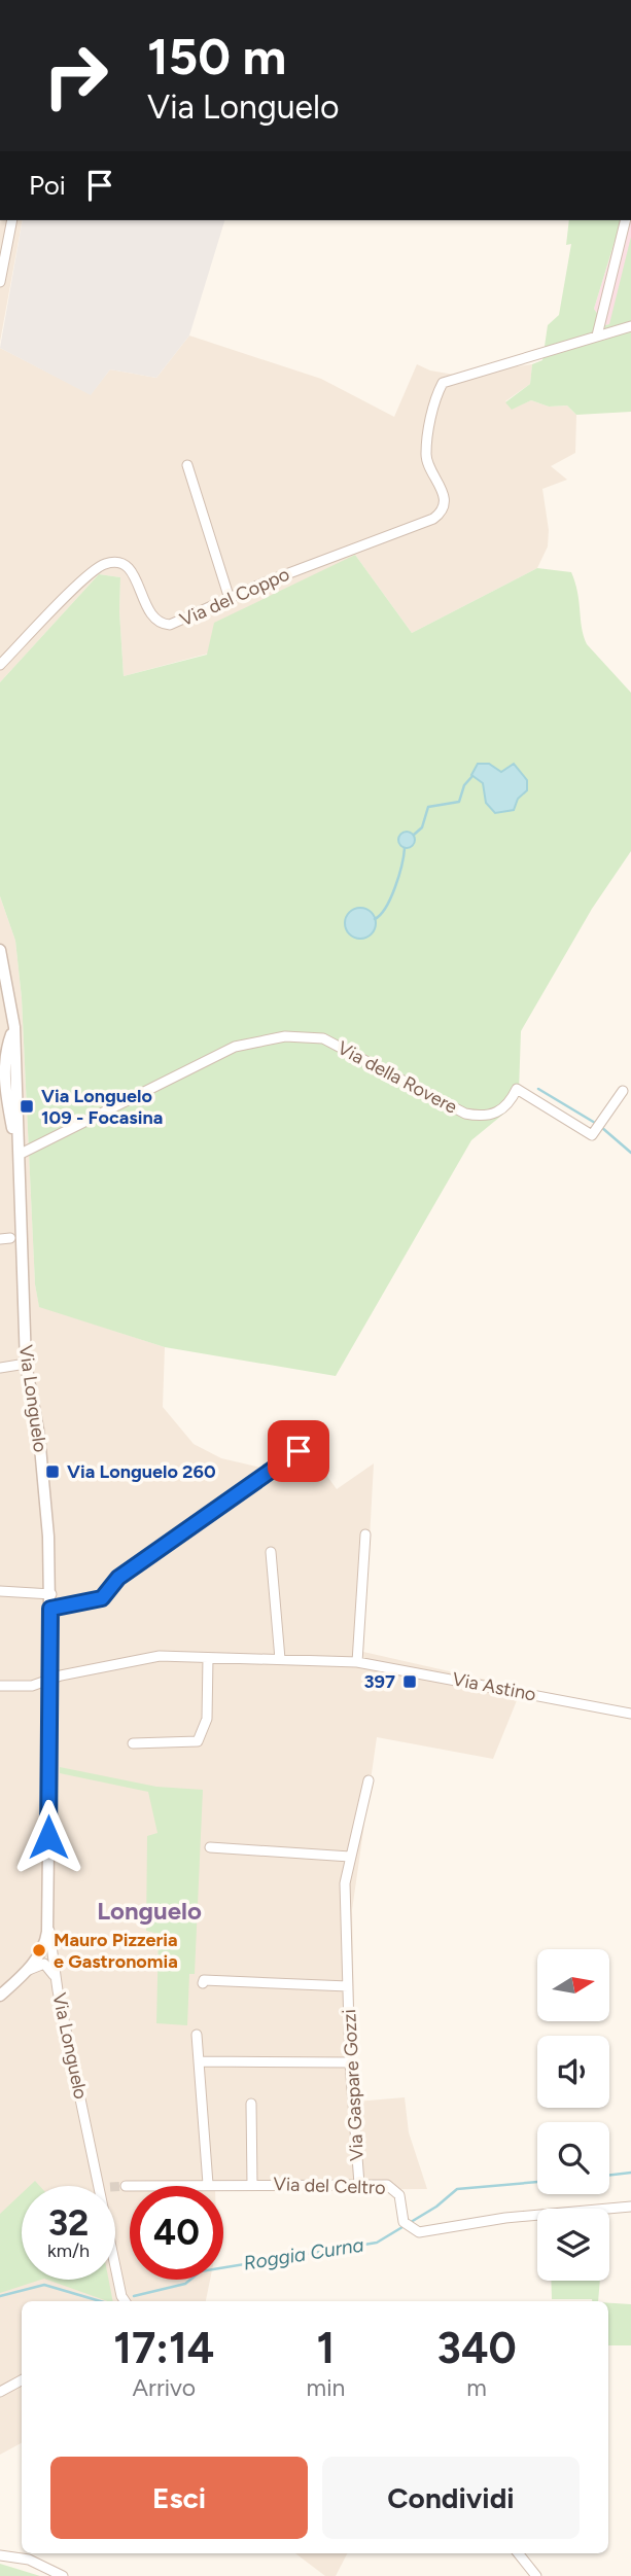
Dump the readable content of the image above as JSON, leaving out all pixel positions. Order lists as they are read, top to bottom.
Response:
{
  "streets": {
    "street": [
      "Via del Coppo",
      "Via della Rovere",
      "Via Longuelo",
      "Via Astino",
      "Via Gaspare Gozzi",
      "Via del Celtro"
    ]
  },
  "crossings": [
    ["Via della Rovere", "Via Longuelo"],
    ["Via Longuelo", "Via Astino"],
    ["Via Gaspare Gozzi", "Via del Celtro"]
  ],
  "districts": ["Longuelo"],
  "water": ["Roggia Curna"],
  "places": {
    "transit": ["Via Longuelo 109 - Focasina", "Via Longuelo 260", "397"],
    "other": ["Mauro Pizzeria e Gastronomia"]
  },
  "north": "right",
  "page": {
    "turn": ["150 m", "Via Longuelo"],
    "then": "Poi",
    "speed": "32 km/h",
    "limit": "40",
    "eta": [
      "17:14",
      "Arrivo",
      "1",
      "min",
      "340",
      "m"
    ],
    "buttons": ["Esci", "Condividi"]
  }
}
